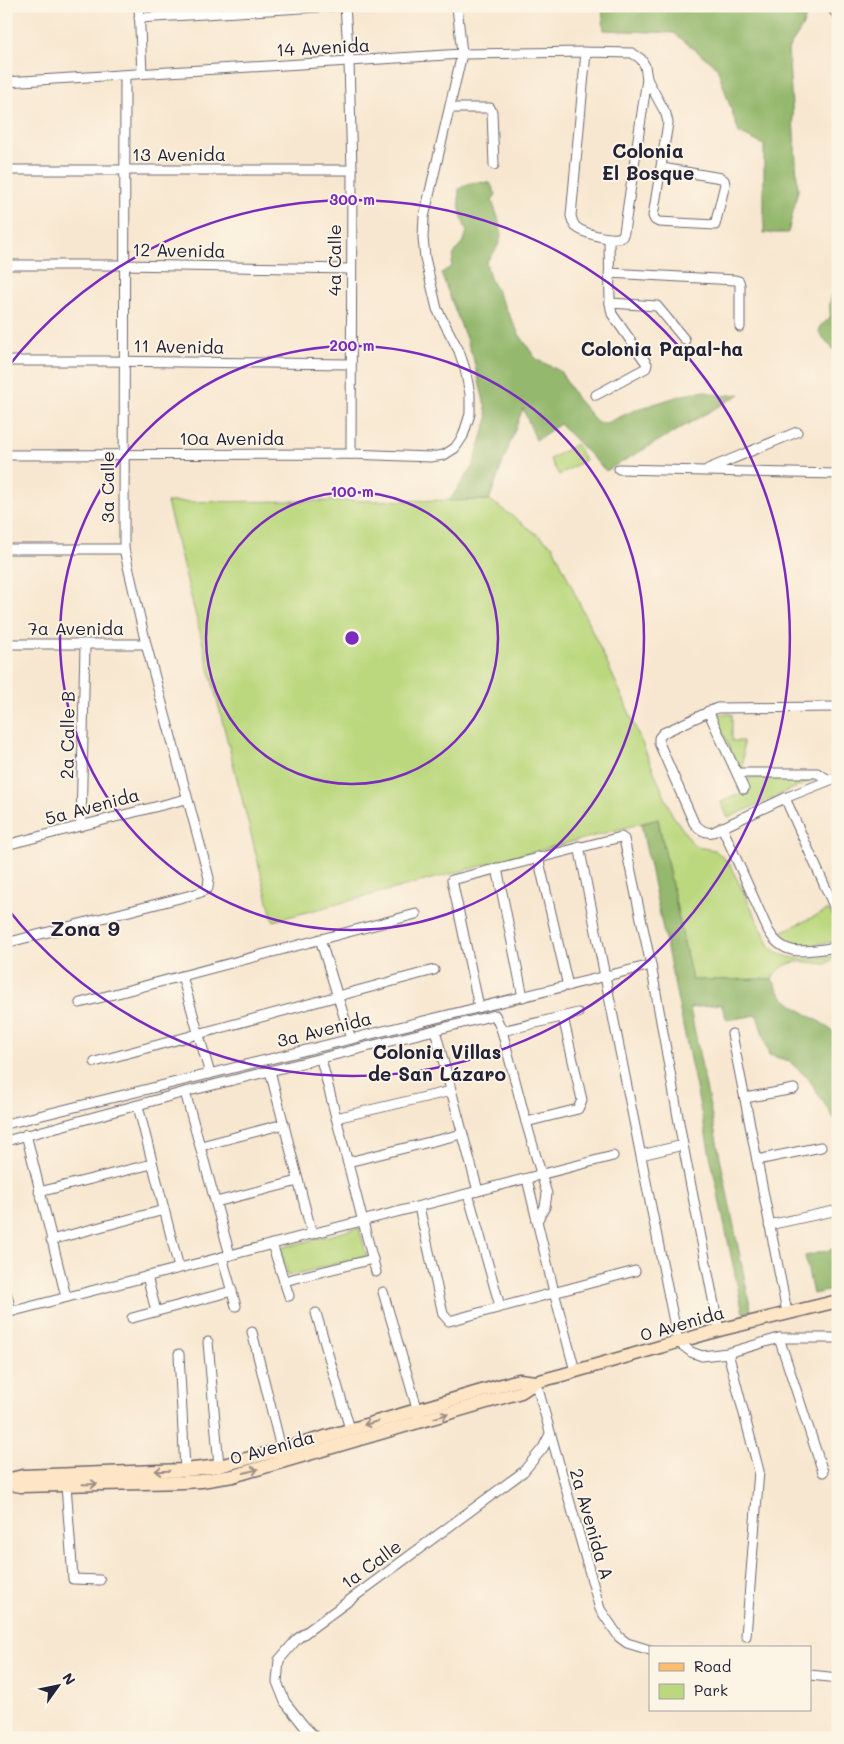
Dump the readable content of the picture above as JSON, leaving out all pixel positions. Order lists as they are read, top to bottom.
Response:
{
  "streets": {
    "main road": ["0 Avenida"],
    "street": [
      "14 Avenida",
      "13 Avenida",
      "12 Avenida",
      "4a Calle",
      "11 Avenida",
      "10a Avenida",
      "3a Calle",
      "7a Avenida",
      "2a Calle B",
      "5a Avenida",
      "3a Avenida",
      "2a Avenida A",
      "1a Calle"
    ]
  },
  "crossings": [
    ["14 Avenida", "4a Calle"],
    ["14 Avenida", "3a Calle"],
    ["13 Avenida", "4a Calle"],
    ["13 Avenida", "3a Calle"],
    ["12 Avenida", "4a Calle"],
    ["12 Avenida", "3a Calle"],
    ["4a Calle", "11 Avenida"],
    ["4a Calle", "10a Avenida"],
    ["11 Avenida", "3a Calle"],
    ["10a Avenida", "3a Calle"],
    ["3a Calle", "7a Avenida"],
    ["3a Calle", "5a Avenida"],
    ["7a Avenida", "2a Calle B"],
    ["2a Calle B", "5a Avenida"],
    ["0 Avenida", "2a Avenida A"],
    ["2a Avenida A", "1a Calle"]
  ],
  "districts": [
    "Colonia El Bosque",
    "Colonia Papal-ha",
    "Zona 9",
    "Colonia Villas de San Lázaro"
  ],
  "legend": ["Road", "Park"],
  "north": "top right",
  "rings": ["300 m", "200 m", "100 m"]
}
